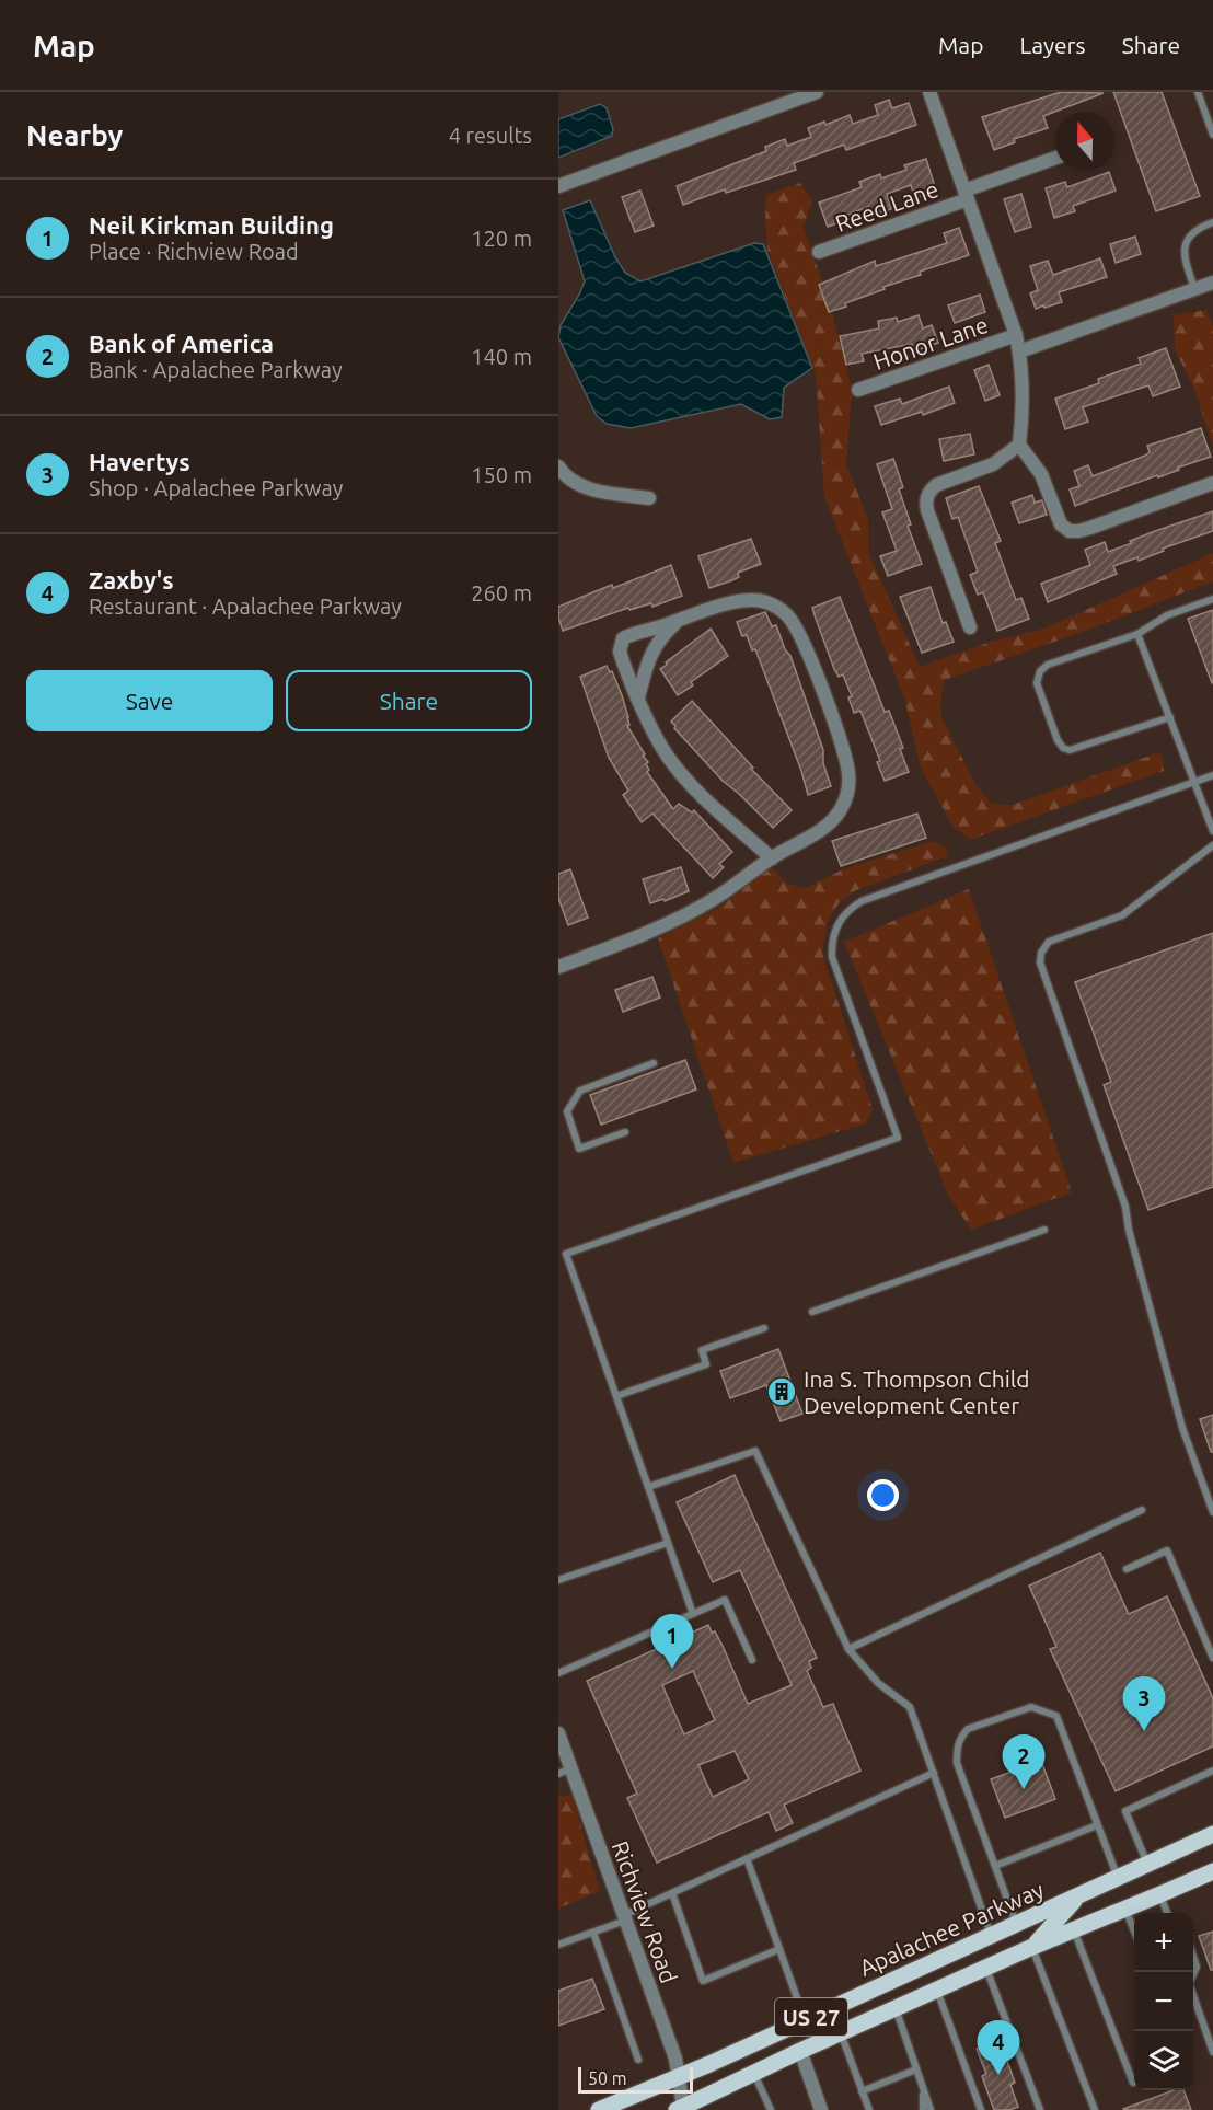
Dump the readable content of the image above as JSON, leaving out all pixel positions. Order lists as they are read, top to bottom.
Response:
{
  "streets": {
    "main road": ["Apalachee Parkway", "US 27"],
    "street": ["Reed Lane", "Honor Lane", "Richview Road"]
  },
  "crossings": [
    ["Richview Road", "Apalachee Parkway"],
    ["Richview Road", "US 27"]
  ],
  "places": {
    "building": ["Ina S. Thompson Child Development Center"]
  },
  "scale_bar": "50 m",
  "north": "top",
  "page": {
    "header": "Map",
    "nav": ["Map", "Layers", "Share"],
    "heading": ["Nearby", "4 results"],
    "list": [
      {
        "mark": "1",
        "name": "Neil Kirkman Building",
        "note": "Place · Richview Road",
        "value": "120 m"
      },
      {
        "mark": "2",
        "name": "Bank of America",
        "note": "Bank · Apalachee Parkway",
        "value": "140 m"
      },
      {
        "mark": "3",
        "name": "Havertys",
        "note": "Shop · Apalachee Parkway",
        "value": "150 m"
      },
      {
        "mark": "4",
        "name": "Zaxby's",
        "note": "Restaurant · Apalachee Parkway",
        "value": "260 m"
      }
    ],
    "buttons": ["Save", "Share"],
    "pins": [
      "1",
      "3",
      "2",
      "4"
    ],
    "map_buttons": ["+", "−"],
    "scale": "50 m"
  }
}
